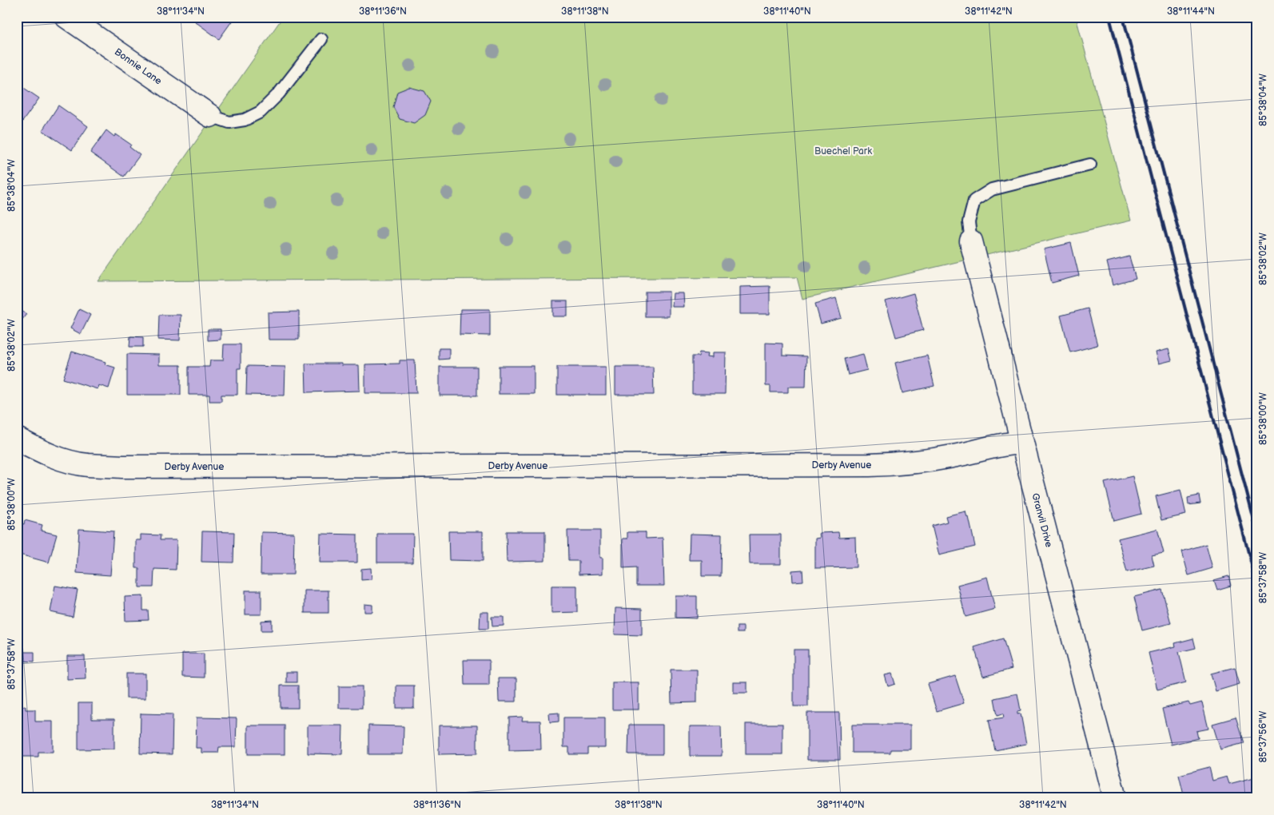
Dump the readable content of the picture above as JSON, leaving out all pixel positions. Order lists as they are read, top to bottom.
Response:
{
  "streets": {
    "street": ["Bonnie Lane", "Derby Avenue", "Granvil Drive"]
  },
  "crossings": [
    ["Derby Avenue", "Granvil Drive"]
  ],
  "parks": ["Buechel Park"],
  "coordinates": [
    "38°11'34\"N",
    "38°11'36\"N",
    "38°11'38\"N",
    "38°11'40\"N",
    "38°11'42\"N",
    "38°11'44\"N",
    "85°38'04\"W",
    "85°38'02\"W",
    "85°38'00\"W",
    "85°37'58\"W",
    "85°37'56\"W"
  ]
}
